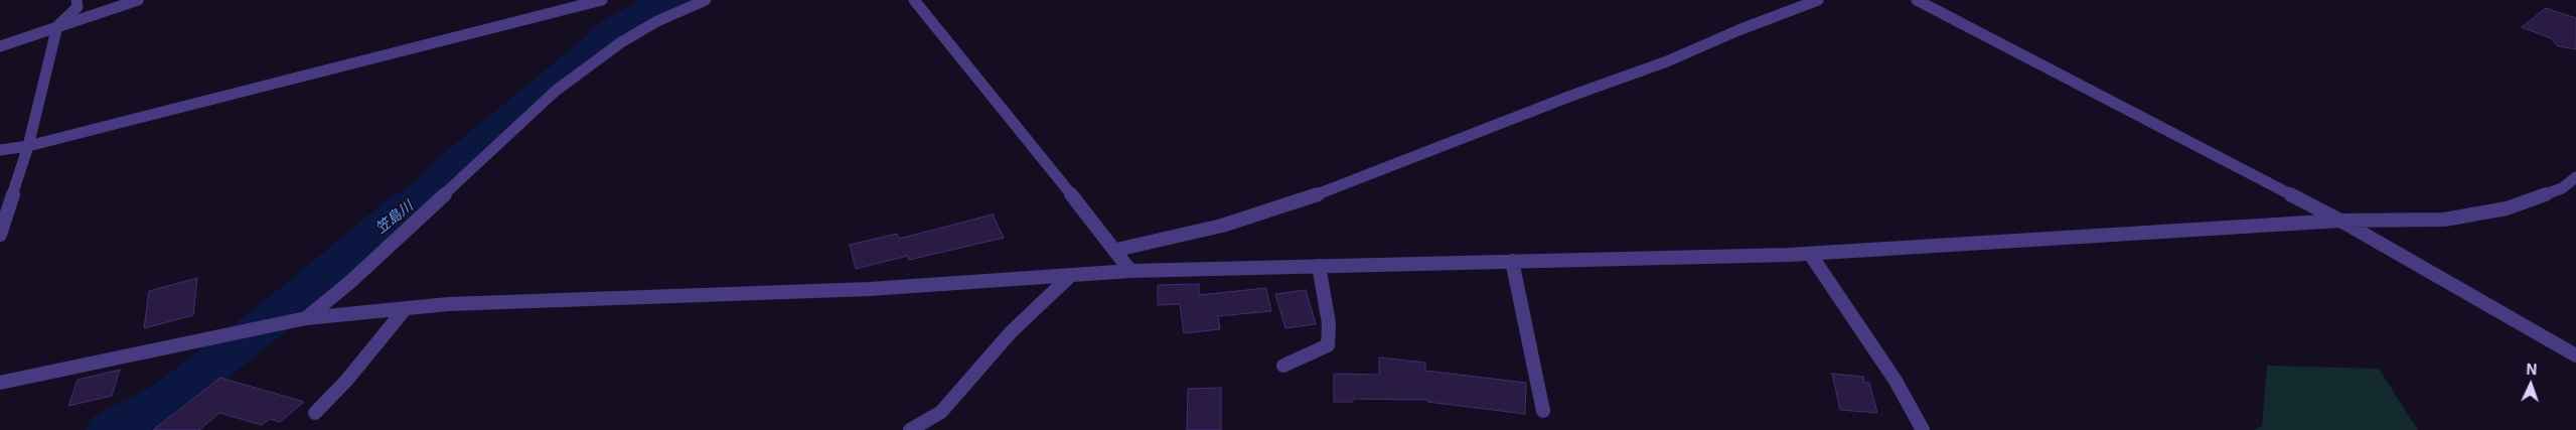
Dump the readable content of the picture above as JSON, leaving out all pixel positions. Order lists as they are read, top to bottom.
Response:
{
  "water": ["笠島川"],
  "north": "top"
}
